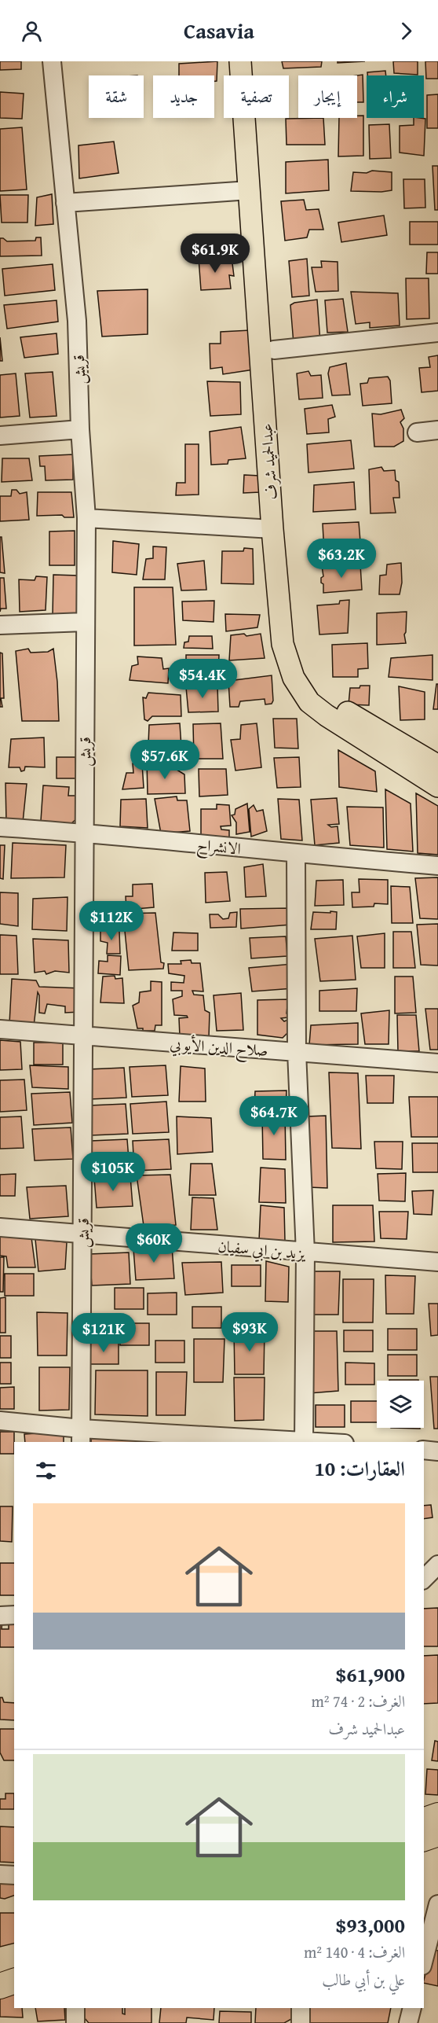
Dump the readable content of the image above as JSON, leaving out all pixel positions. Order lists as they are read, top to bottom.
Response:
{
  "streets": {
    "main road": ["عبدالحميد شرف"],
    "street": [
      "قريش",
      "الانشراح",
      "صلاح الدين الأيوبي",
      "يزيد بن ابي سفيان"
    ]
  },
  "crossings": [
    ["قريش", "الانشراح"],
    ["قريش", "صلاح الدين الأيوبي"],
    ["قريش", "يزيد بن ابي سفيان"]
  ],
  "page": {
    "header": "Casavia",
    "chip": [
      "شراء",
      "إيجار",
      "تصفية",
      "جديد",
      "شقة"
    ],
    "price": [
      "$61.9K",
      "$63.2K",
      "$54.4K",
      "$57.6K",
      "$112K",
      "$64.7K",
      "$105K",
      "$60K",
      "$93K",
      "$121K"
    ],
    "heading": "العقارات: 10",
    "list": [
      {
        "name": "$61,900",
        "note": "الغرف: 2 · 74 m² · عبدالحميد شرف"
      },
      {
        "name": "$93,000",
        "note": "الغرف: 4 · 140 m² · علي بن أبي طالب"
      }
    ]
  }
}
